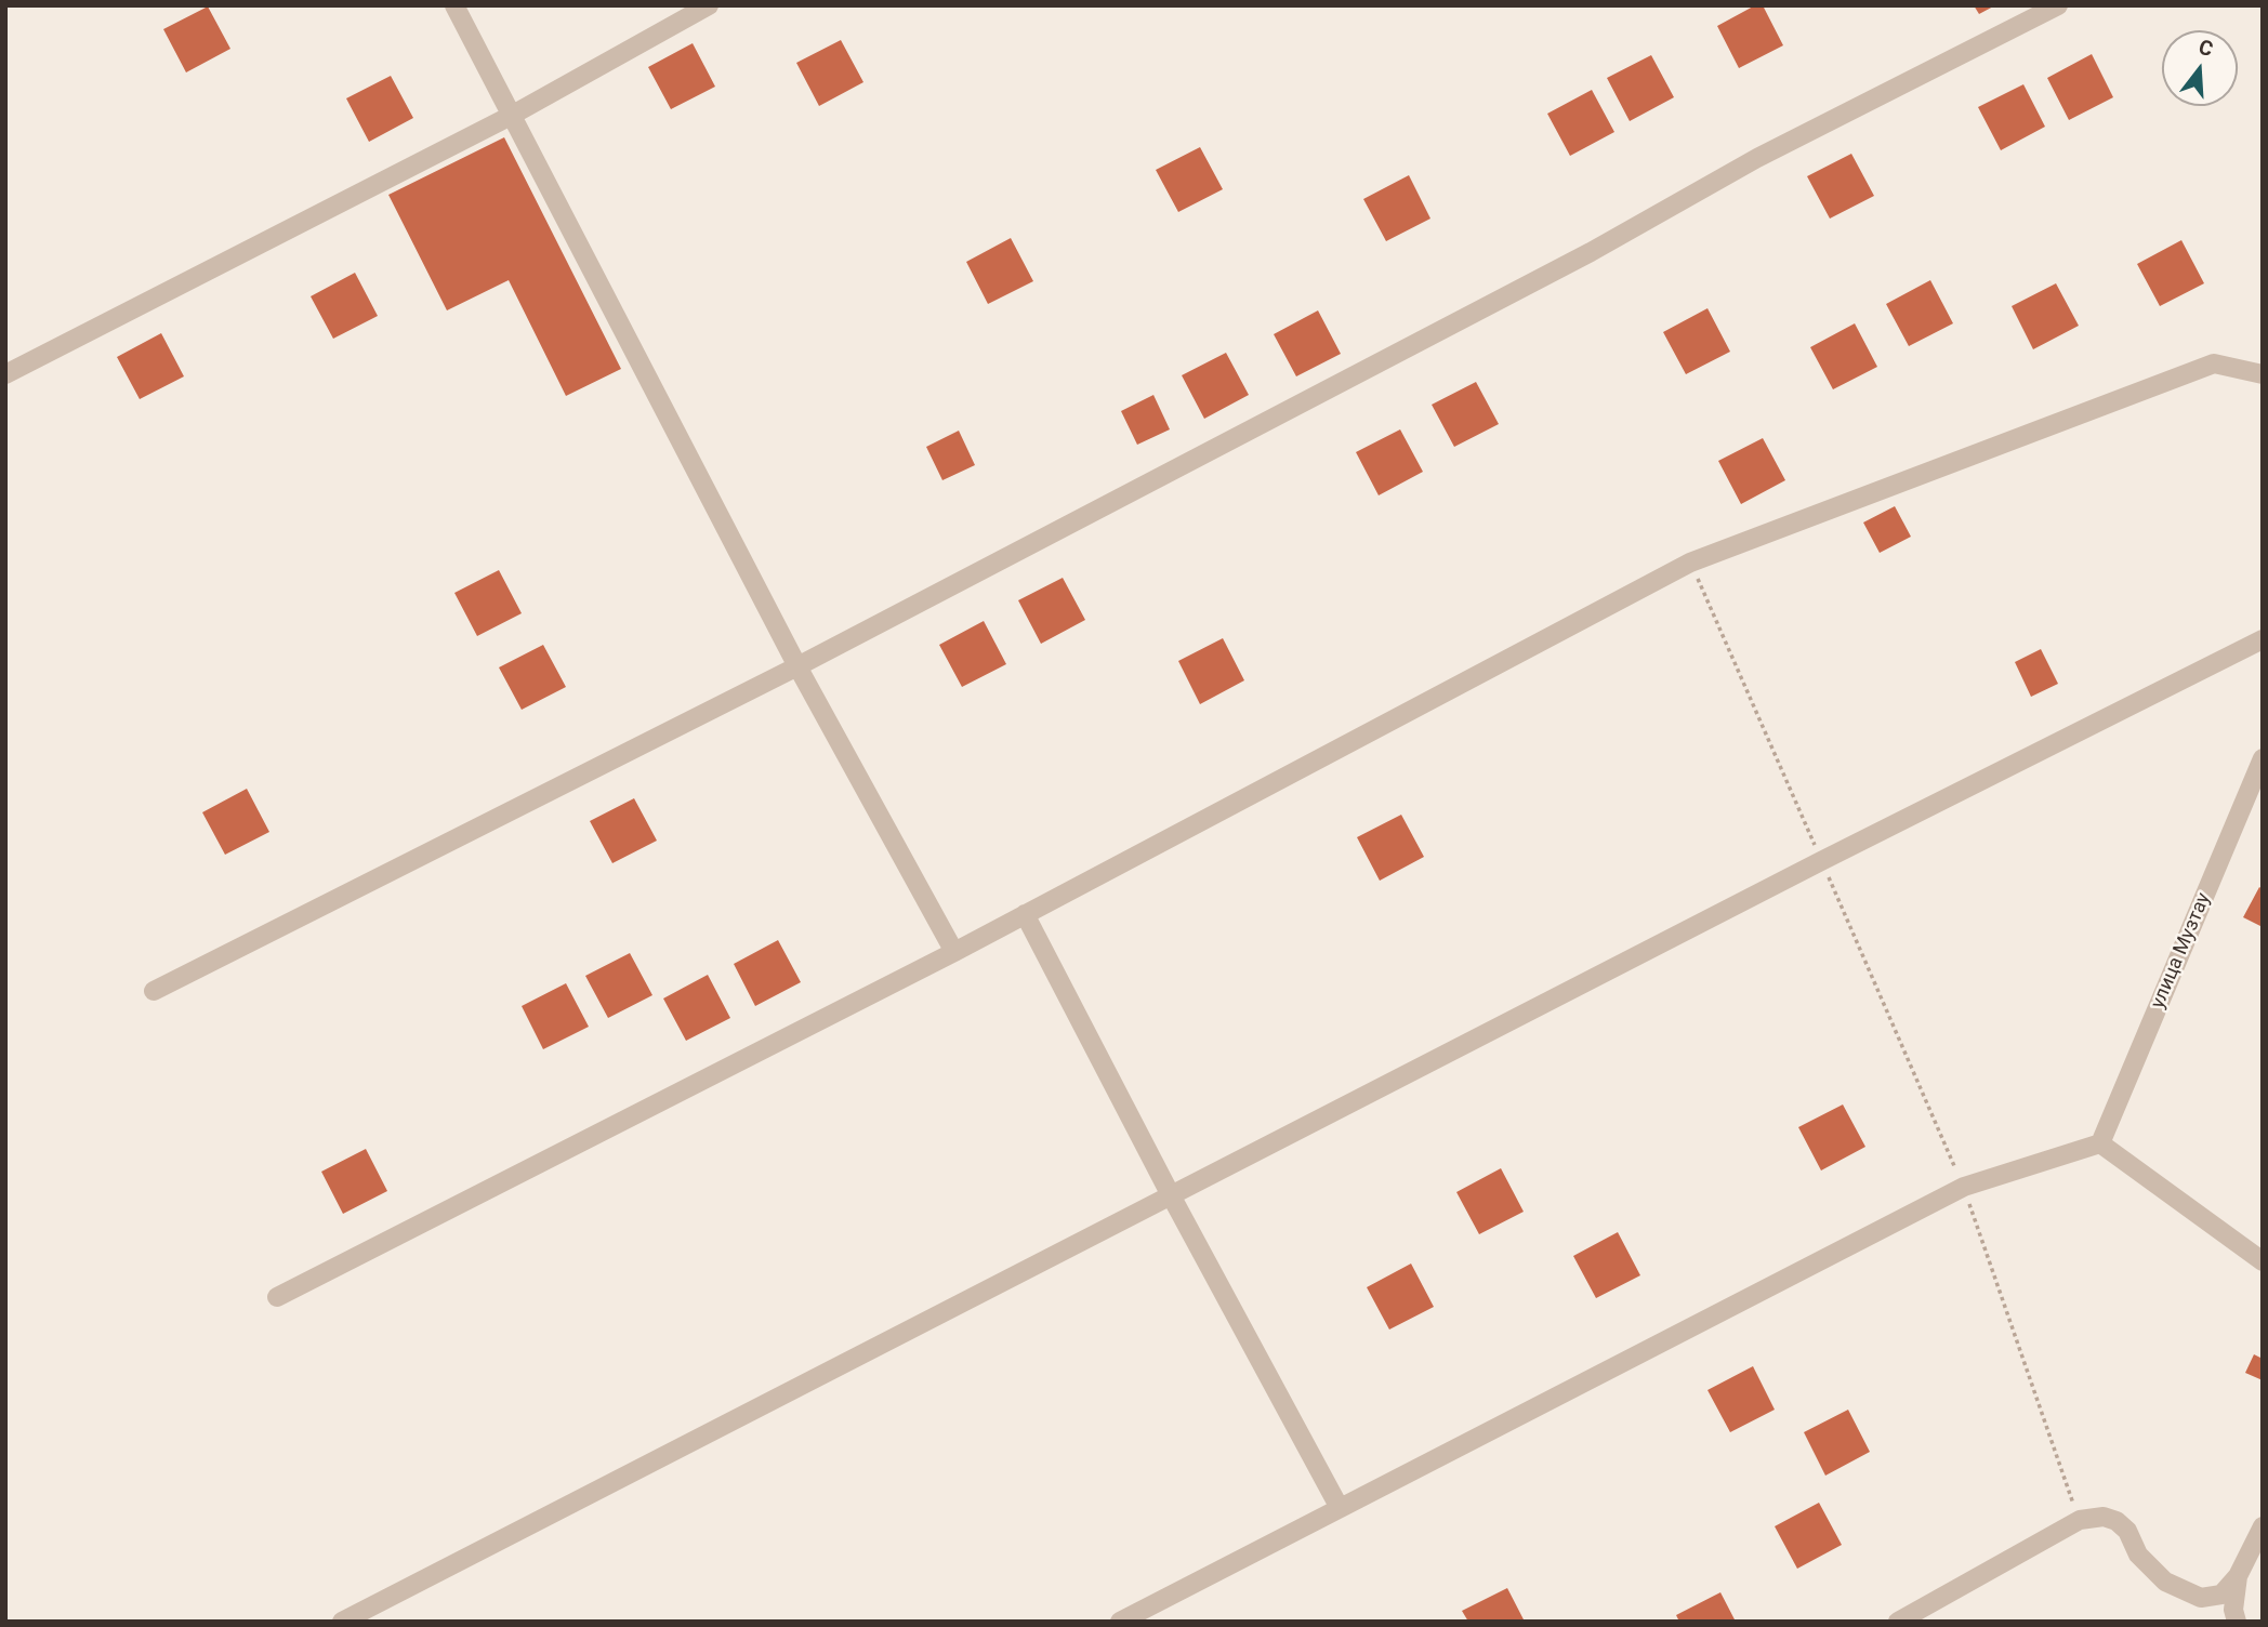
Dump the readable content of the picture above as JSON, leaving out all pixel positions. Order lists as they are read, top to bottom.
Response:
{
  "streets": {
    "street": ["улица Музтау"]
  },
  "north": "top"
}
